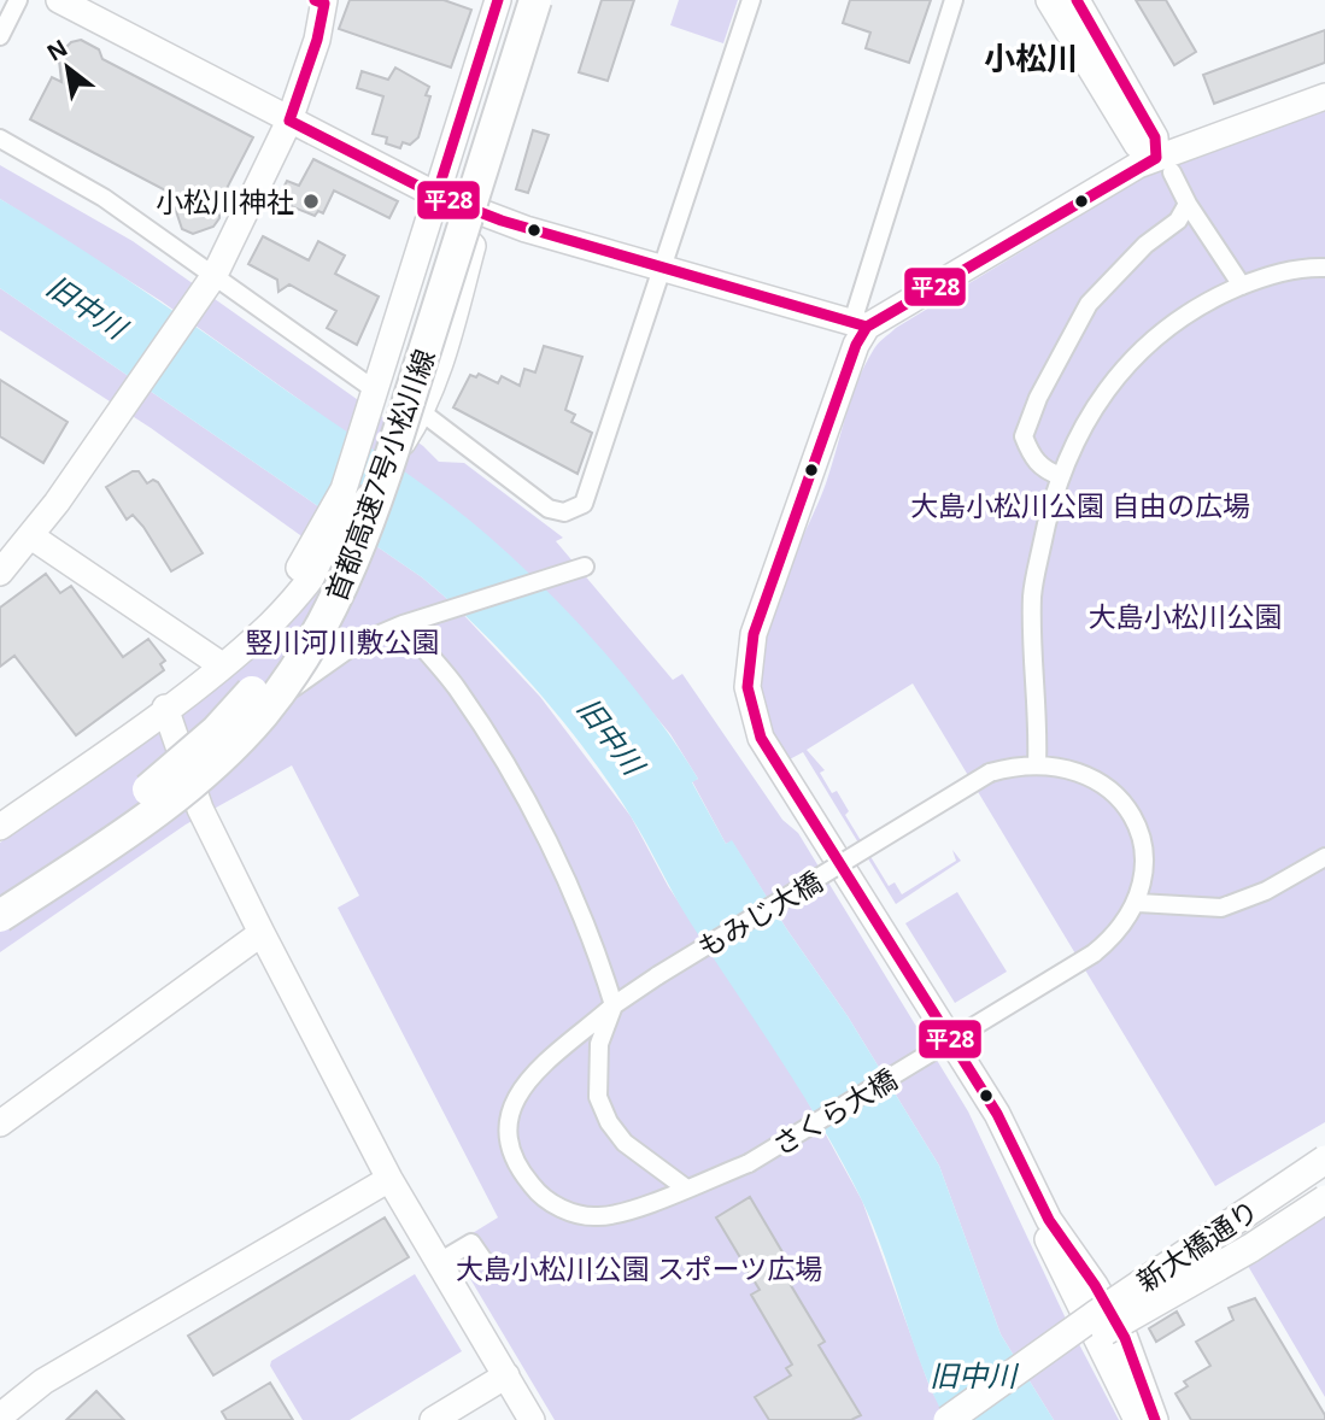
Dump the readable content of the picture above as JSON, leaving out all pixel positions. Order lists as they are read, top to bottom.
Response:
{
  "streets": {
    "highway": ["首都高速7号小松川線"],
    "main road": ["新大橋通り"],
    "street": ["もみじ大橋", "さくら大橋"]
  },
  "crossings": [
    ["もみじ大橋", "さくら大橋"]
  ],
  "districts": ["小松川"],
  "water": ["旧中川"],
  "parks": [
    "大島小松川公園 自由の広場",
    "大島小松川公園",
    "竪川河川敷公園",
    "大島小松川公園 スポーツ広場"
  ],
  "places": ["小松川神社"],
  "lines": ["transit line 平28"],
  "north": "top left"
}
